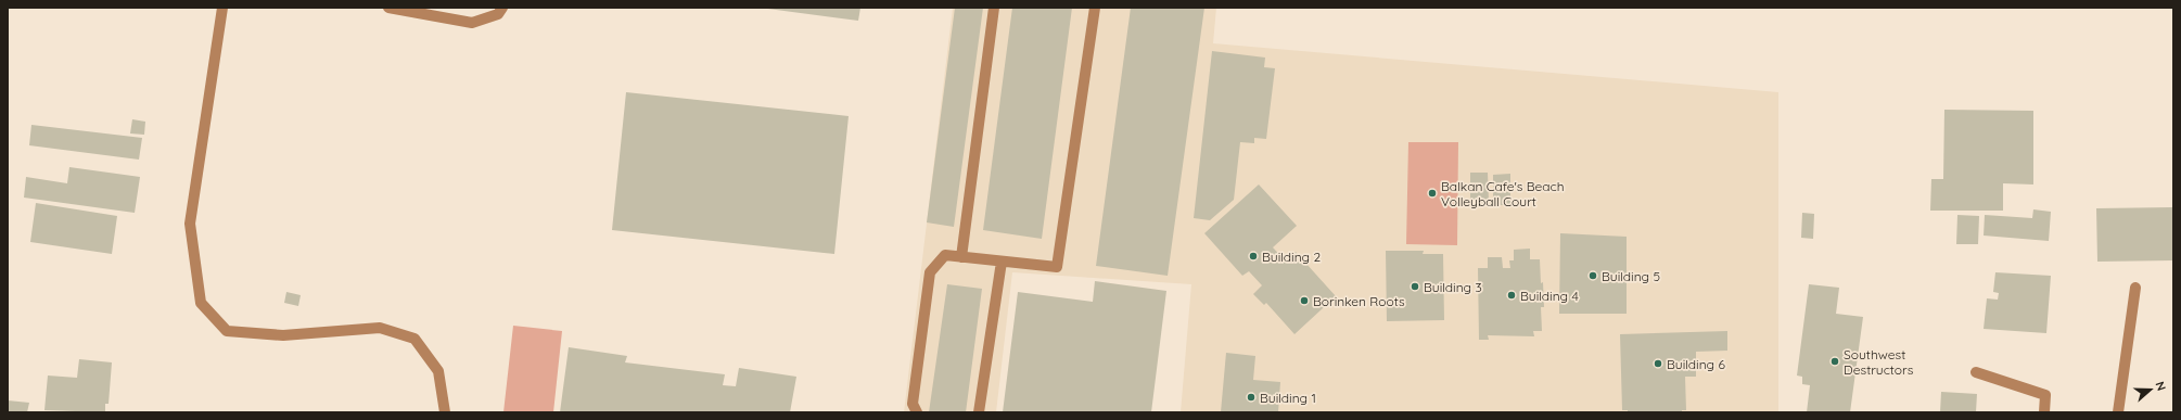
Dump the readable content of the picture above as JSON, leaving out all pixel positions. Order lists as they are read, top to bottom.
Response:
{
  "places": [
    "Balkan Cafe's Beach Volleyball Court",
    "Building 2",
    "Building 5",
    "Building 3",
    "Building 4",
    "Borinken Roots",
    "Southwest Destructors",
    "Building 6",
    "Building 1"
  ],
  "north": "right"
}
